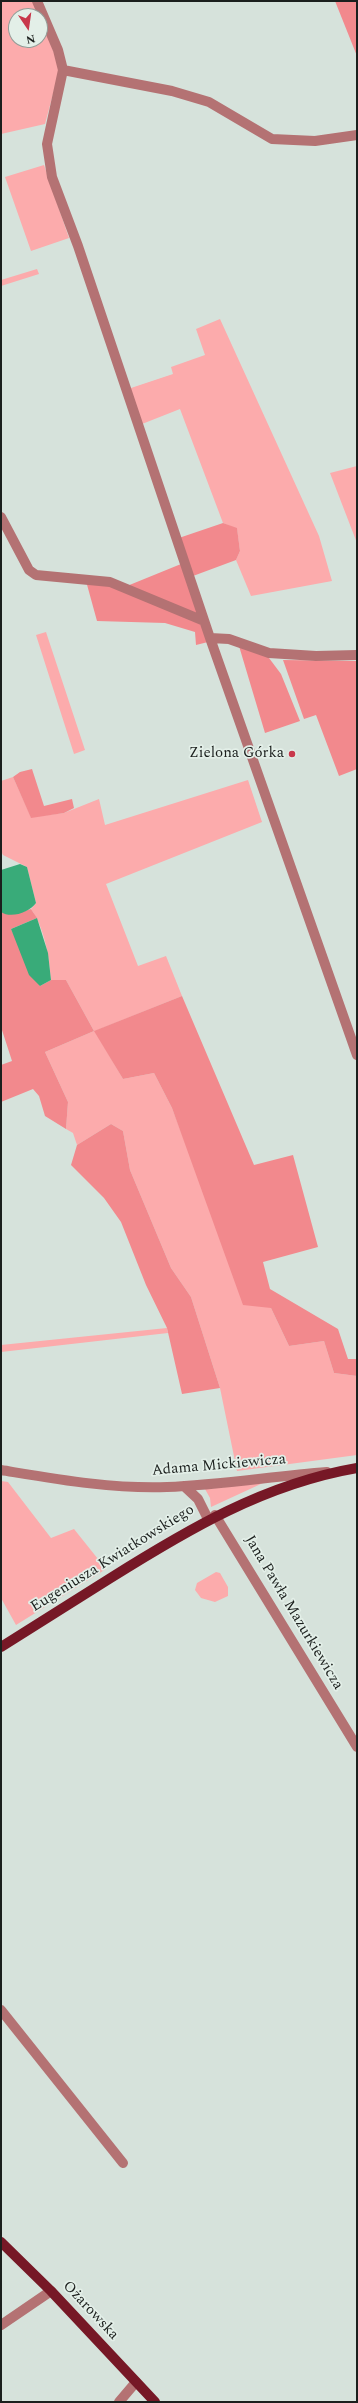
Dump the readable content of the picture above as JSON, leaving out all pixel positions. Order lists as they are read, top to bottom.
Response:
{
  "streets": {
    "main road": ["Adama Mickiewicza", "Eugeniusza Kwiatkowskiego", "Ożarowska"],
    "street": ["Jana Pawła Mazurkiewicza"]
  },
  "crossings": [
    ["Adama Mickiewicza", "Eugeniusza Kwiatkowskiego"],
    ["Adama Mickiewicza", "Jana Pawła Mazurkiewicza"],
    ["Eugeniusza Kwiatkowskiego", "Jana Pawła Mazurkiewicza"]
  ],
  "places": ["Zielona Górka"],
  "north": "bottom"
}
